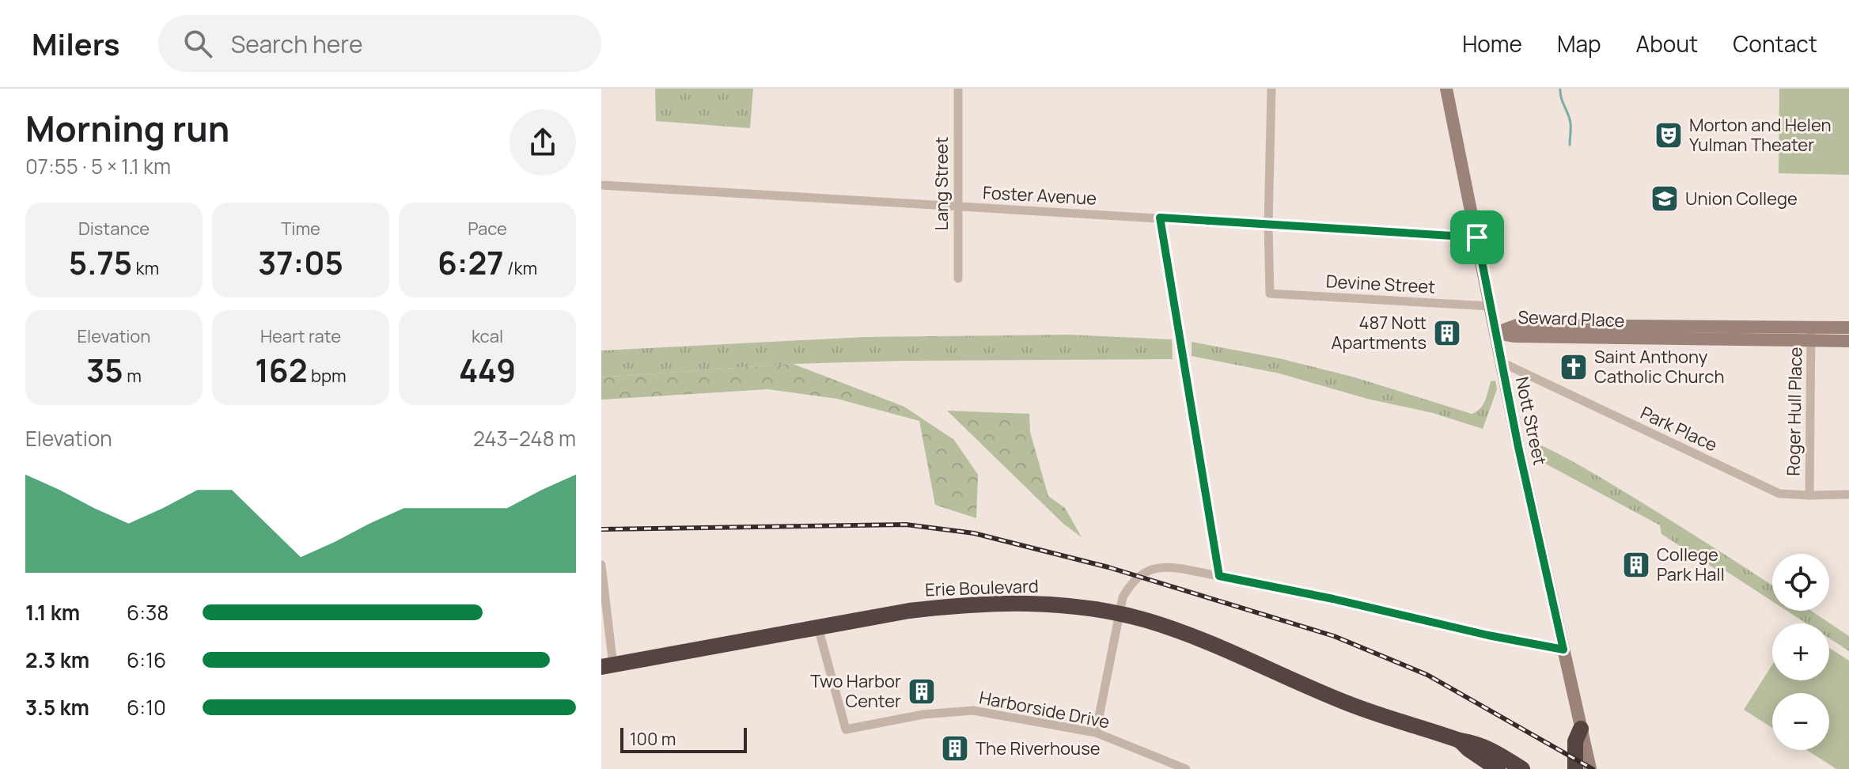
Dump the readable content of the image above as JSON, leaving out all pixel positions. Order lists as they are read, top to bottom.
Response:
{
  "streets": {
    "highway": ["Erie Boulevard"],
    "street": [
      "Lang Street",
      "Foster Avenue",
      "Devine Street",
      "Seward Place",
      "Roger Hull Place",
      "Nott Street",
      "Park Place",
      "Harborside Drive"
    ]
  },
  "crossings": [
    ["Lang Street", "Foster Avenue"],
    ["Foster Avenue", "Devine Street"],
    ["Foster Avenue", "Nott Street"],
    ["Devine Street", "Nott Street"],
    ["Seward Place", "Roger Hull Place"],
    ["Seward Place", "Nott Street"],
    ["Roger Hull Place", "Park Place"],
    ["Nott Street", "Park Place"],
    ["Erie Boulevard", "Harborside Drive"]
  ],
  "places": {
    "theatre": ["Morton and Helen Yulman Theater"],
    "school or university": ["Union College"],
    "building": [
      "487 Nott Apartments",
      "College Park Hall",
      "Two Harbor Center",
      "The Riverhouse"
    ],
    "church": ["Saint Anthony Catholic Church"]
  },
  "scale_bar": "100 m",
  "page": {
    "header": "Milers",
    "search": "Search here",
    "nav": [
      "Home",
      "Map",
      "About",
      "Contact"
    ],
    "heading": ["Morning run", "07:55 · 5 × 1.1 km"],
    "stats": [
      ["Distance", "5.75 km"],
      ["Time", "37:05"],
      ["Pace", "6:27 /km"],
      ["Elevation", "35 m"],
      ["Heart rate", "162 bpm"],
      ["kcal", "449"]
    ],
    "chart": ["Elevation", "243–248 m"],
    "map_buttons": ["+", "−"],
    "list": [
      {
        "name": "1.1 km",
        "note": "6:38"
      },
      {
        "name": "2.3 km",
        "note": "6:16"
      },
      {
        "name": "3.5 km",
        "note": "6:10"
      }
    ],
    "scale": "100 m"
  }
}
